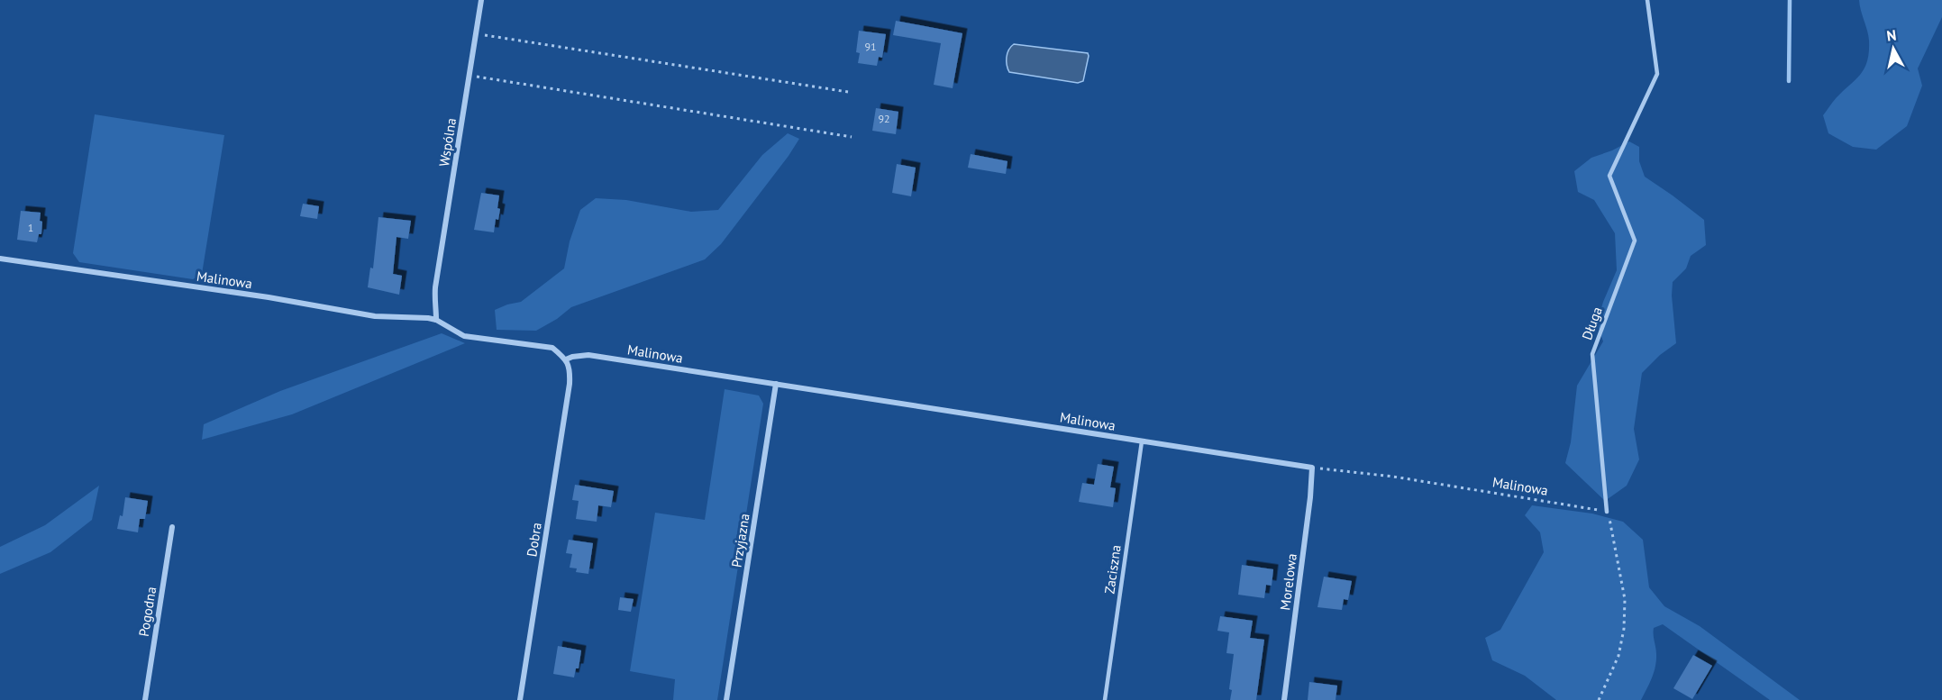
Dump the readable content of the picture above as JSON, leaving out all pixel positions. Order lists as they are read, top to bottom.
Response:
{
  "streets": {
    "street": [
      "Wspólna",
      "Malinowa",
      "Dobra",
      "Przyjazna",
      "Morelowa",
      "Pogodna"
    ],
    "lane": ["Długa", "Zaciszna"]
  },
  "crossings": [
    ["Wspólna", "Malinowa"],
    ["Malinowa", "Długa"],
    ["Malinowa", "Dobra"],
    ["Malinowa", "Przyjazna"],
    ["Malinowa", "Zaciszna"],
    ["Malinowa", "Morelowa"]
  ],
  "house_numbers": ["91", "92", "1"],
  "north": "top"
}
